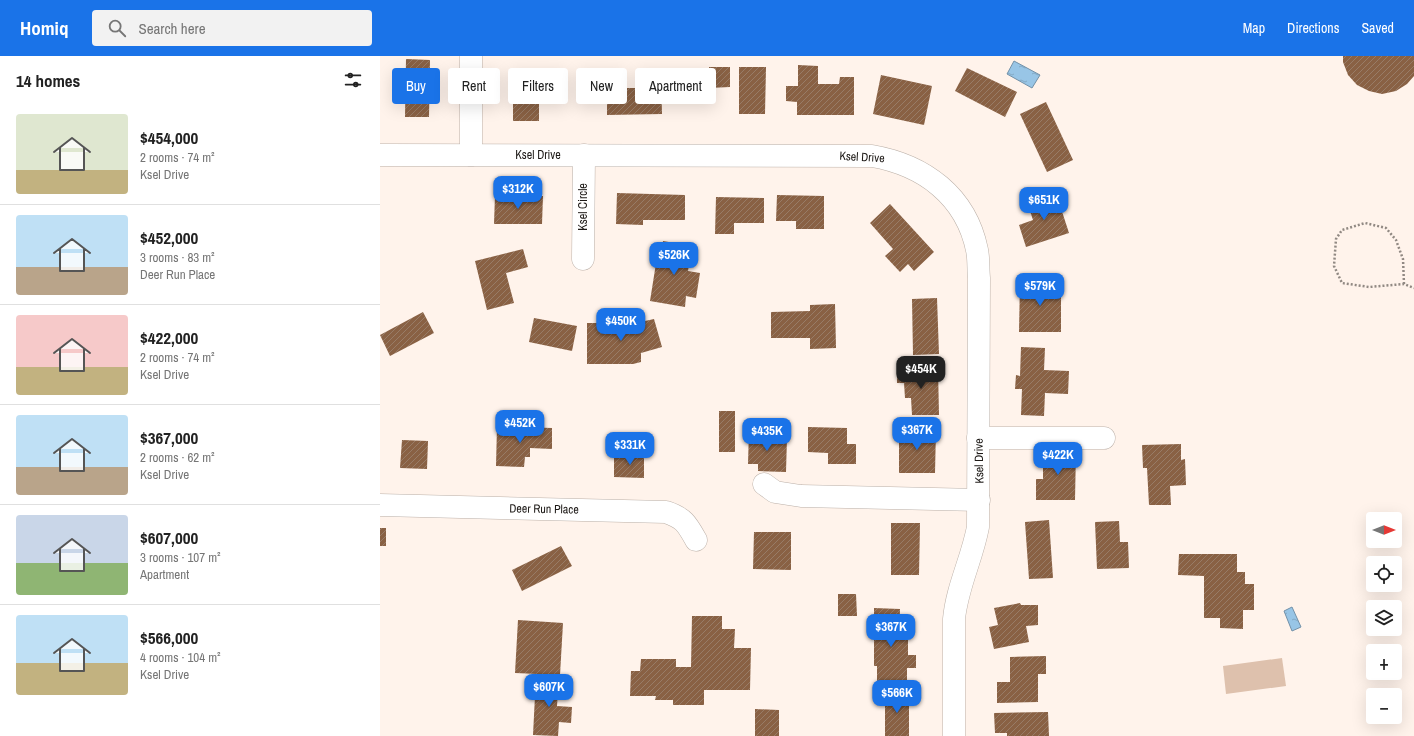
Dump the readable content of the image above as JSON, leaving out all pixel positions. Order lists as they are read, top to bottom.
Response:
{
  "streets": {
    "street": ["Ksel Drive", "Ksel Circle", "Deer Run Place"]
  },
  "crossings": [
    ["Ksel Drive", "Ksel Circle"]
  ],
  "north": "right",
  "page": {
    "header": "Homiq",
    "search": "Search here",
    "nav": ["Map", "Directions", "Saved"],
    "heading": "14 homes",
    "chip": [
      "Buy",
      "Rent",
      "Filters",
      "New",
      "Apartment"
    ],
    "list": [
      {
        "name": "$454,000",
        "note": "2 rooms · 74 m² · Ksel Drive"
      },
      {
        "name": "$452,000",
        "note": "3 rooms · 83 m² · Deer Run Place"
      },
      {
        "name": "$422,000",
        "note": "2 rooms · 74 m² · Ksel Drive"
      },
      {
        "name": "$367,000",
        "note": "2 rooms · 62 m² · Ksel Drive"
      },
      {
        "name": "$607,000",
        "note": "3 rooms · 107 m² · Apartment"
      },
      {
        "name": "$566,000",
        "note": "4 rooms · 104 m² · Ksel Drive"
      }
    ],
    "price": [
      "$312K",
      "$651K",
      "$526K",
      "$579K",
      "$450K",
      "$454K",
      "$452K",
      "$367K",
      "$435K",
      "$331K",
      "$422K",
      "$367K",
      "$607K",
      "$566K"
    ],
    "map_buttons": ["+", "−"]
  }
}
